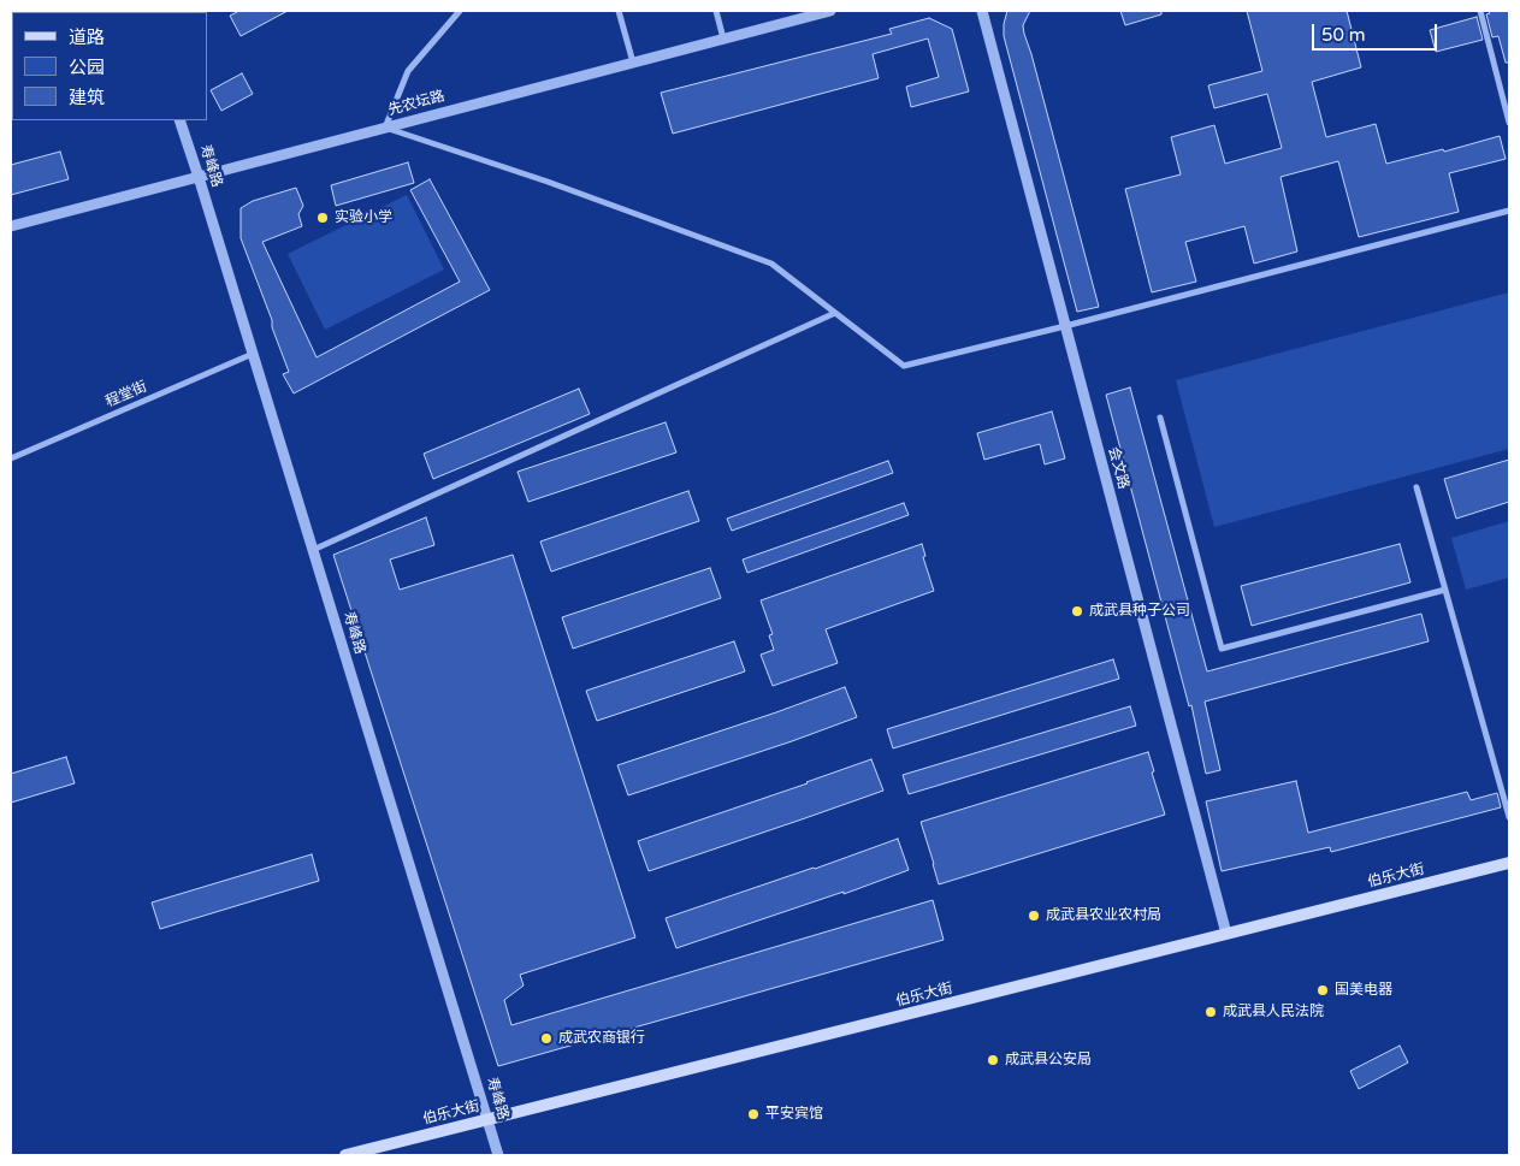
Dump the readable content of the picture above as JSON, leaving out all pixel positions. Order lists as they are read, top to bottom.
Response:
{
  "streets": {
    "main road": ["伯乐大街"],
    "street": [
      "先农坛路",
      "寿峰路",
      "程堂街",
      "会文路"
    ]
  },
  "crossings": [
    ["先农坛路", "寿峰路"],
    ["寿峰路", "程堂街"],
    ["寿峰路", "伯乐大街"],
    ["会文路", "伯乐大街"]
  ],
  "places": [
    "实验小学",
    "成武县种子公司",
    "成武县农业农村局",
    "国美电器",
    "成武县人民法院",
    "成武农商银行",
    "成武县公安局",
    "平安宾馆"
  ],
  "legend": ["道路", "公园", "建筑"],
  "scale_bar": "50 m"
}
